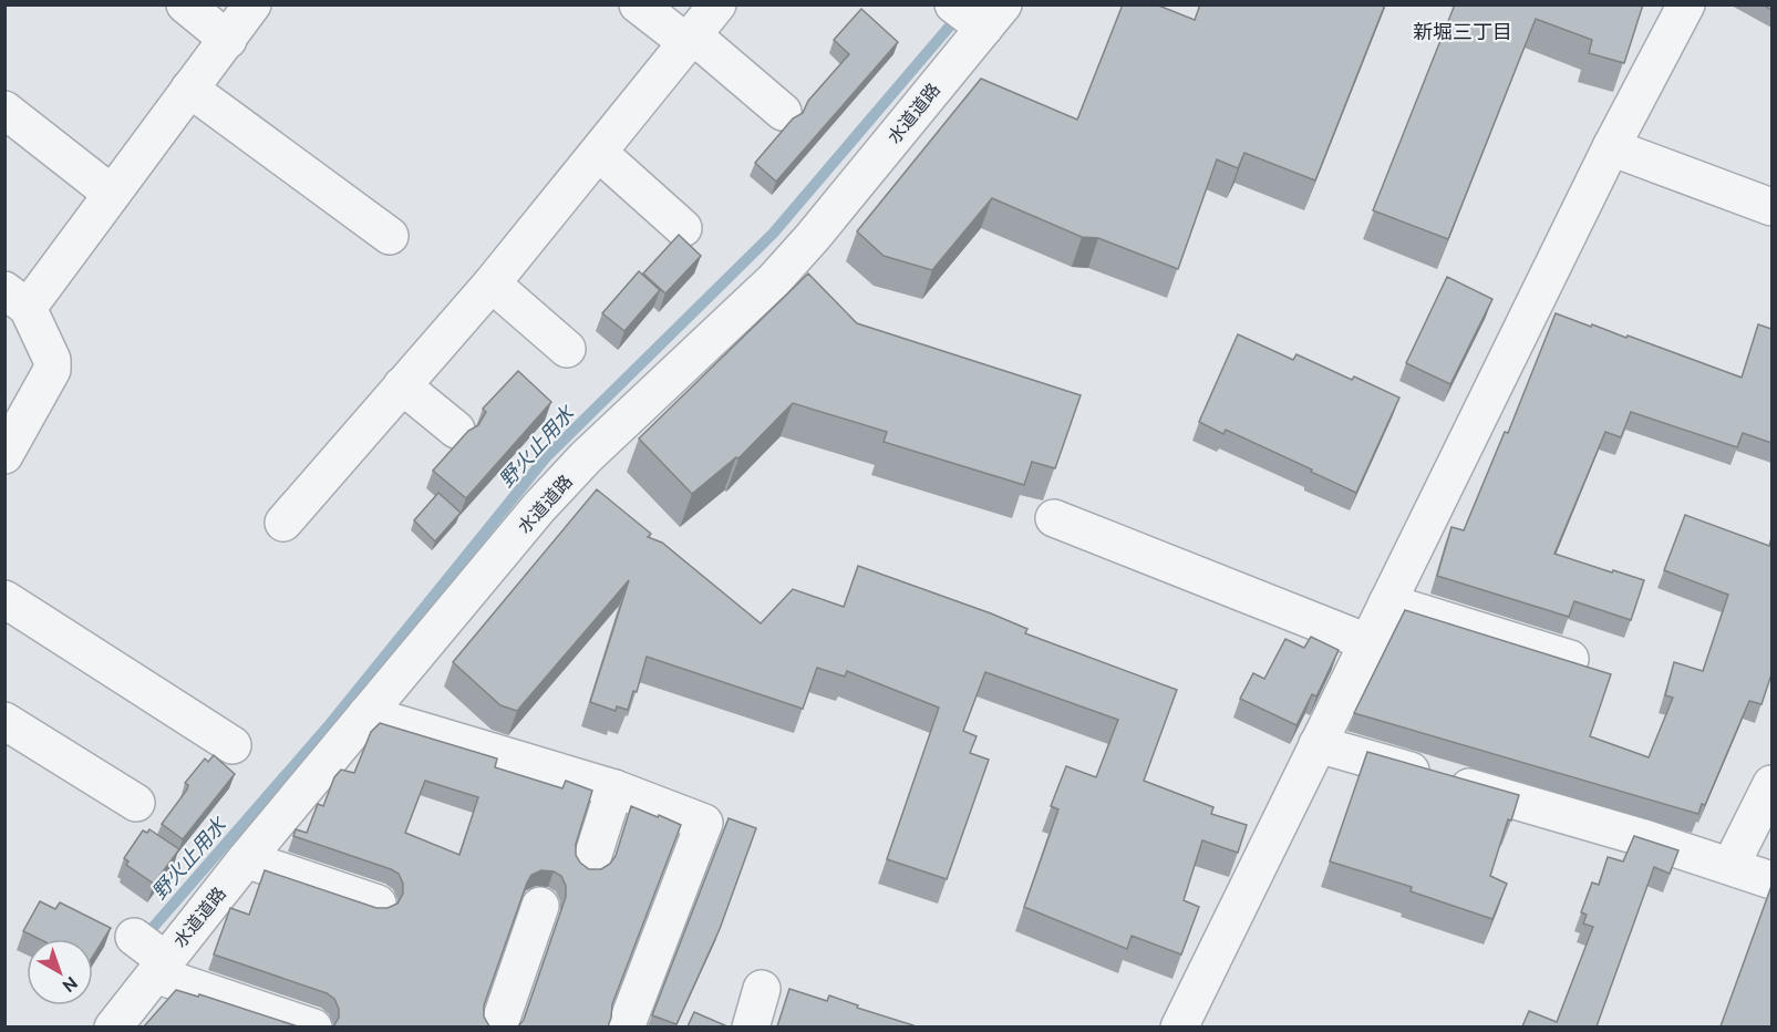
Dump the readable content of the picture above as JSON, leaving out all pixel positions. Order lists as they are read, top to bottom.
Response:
{
  "streets": {
    "street": ["水道道路"]
  },
  "districts": ["新堀三丁目"],
  "water": ["野火止用水"],
  "north": "bottom right"
}
